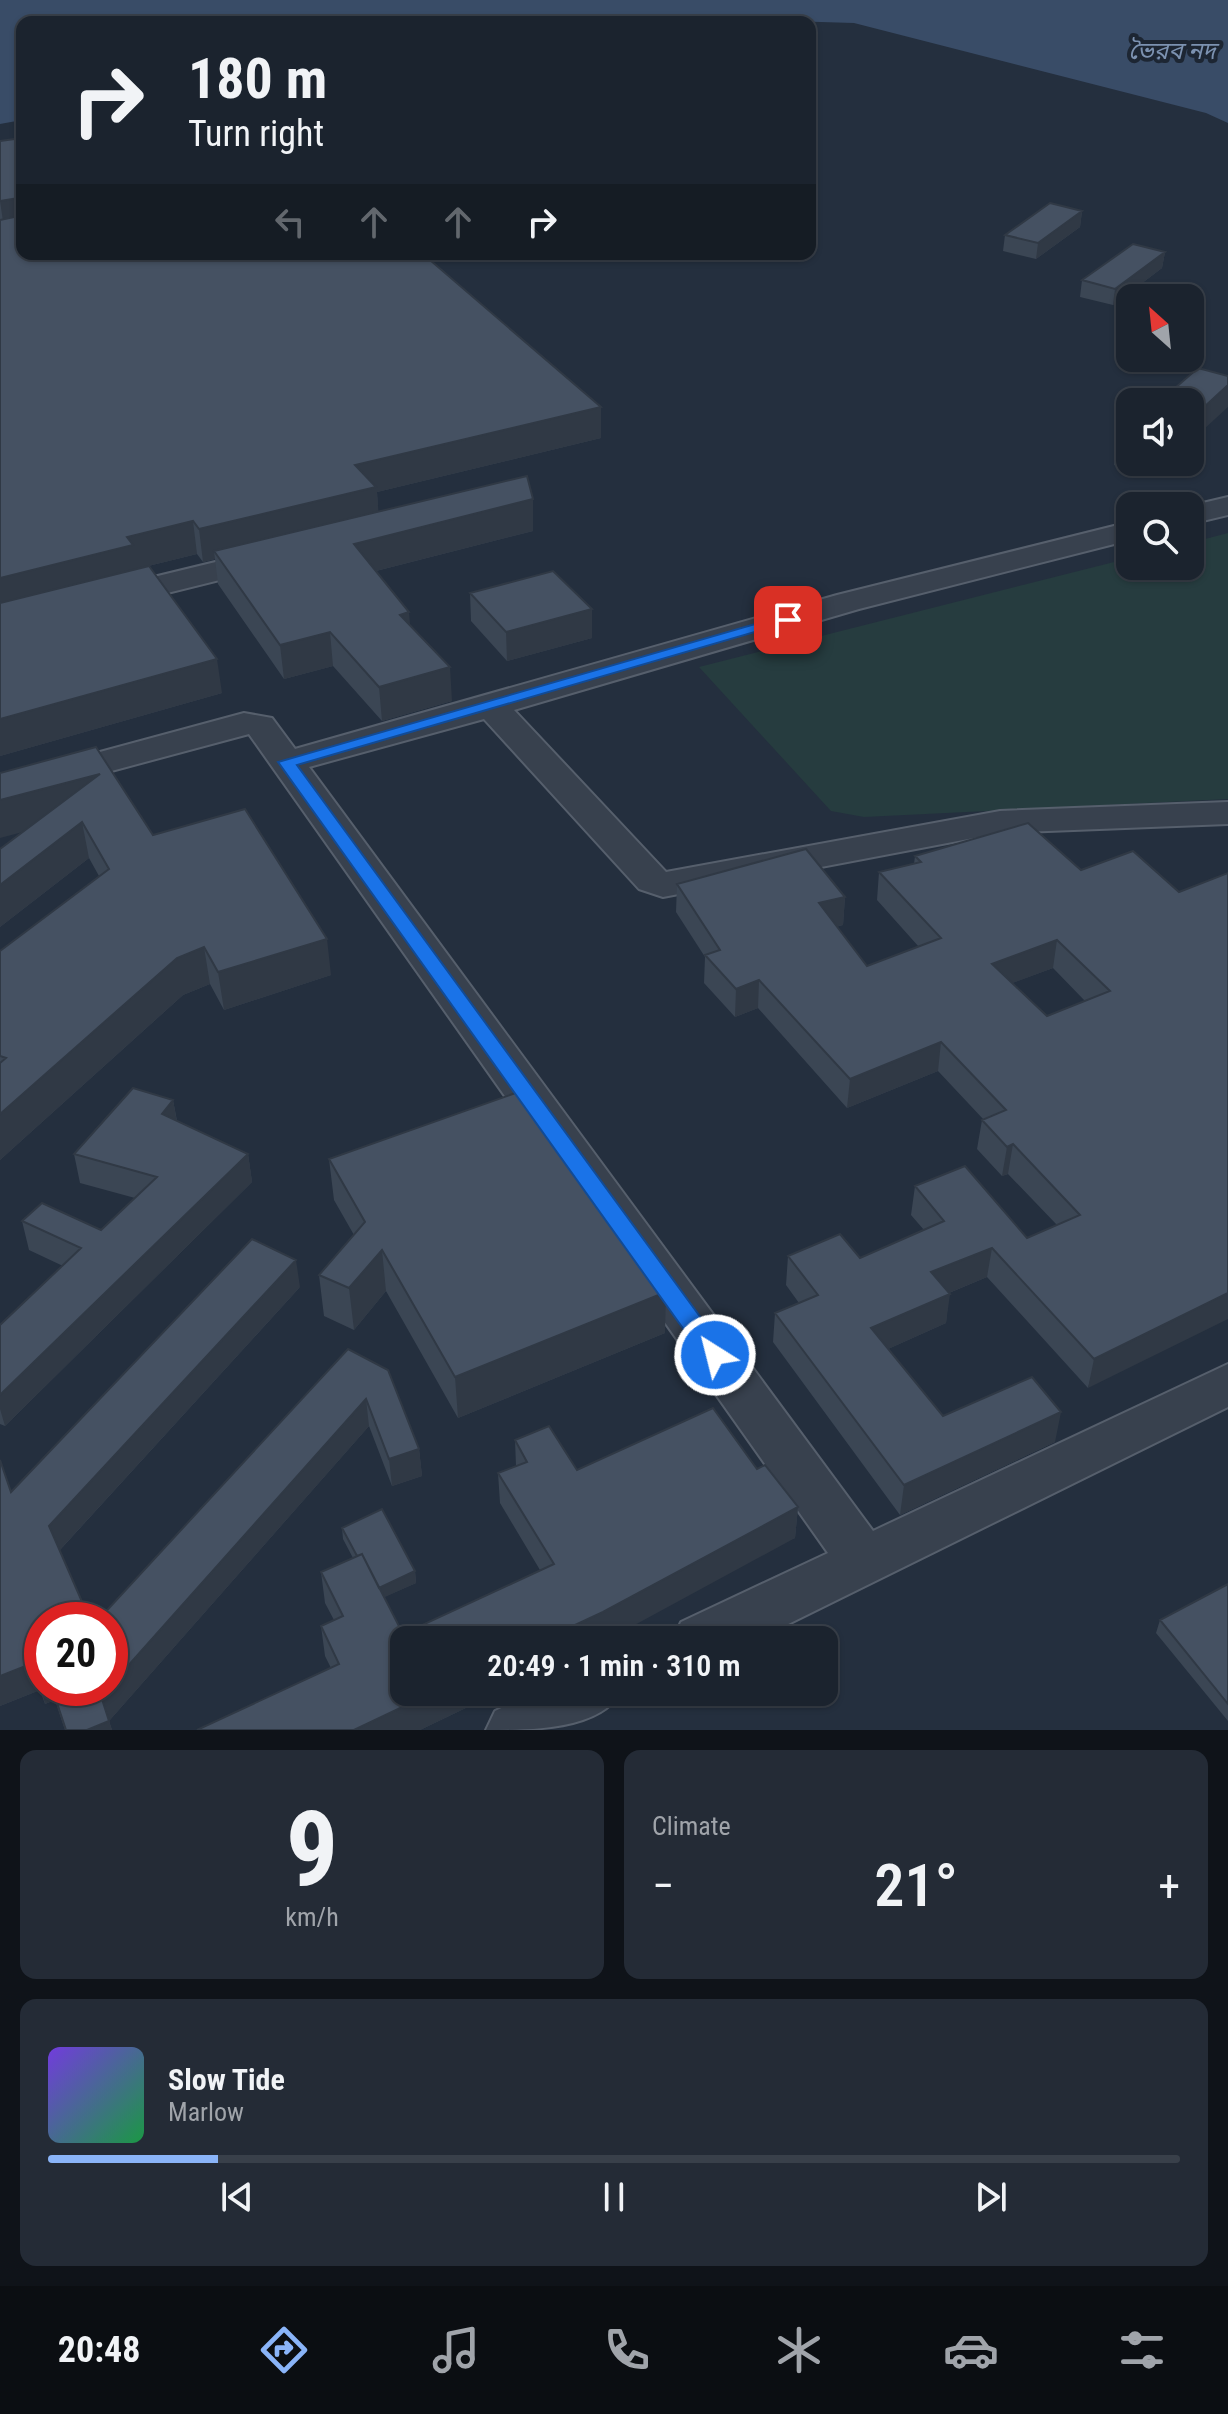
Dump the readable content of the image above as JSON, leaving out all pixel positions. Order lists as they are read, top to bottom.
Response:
{
  "water": ["ভৈরব নদ"],
  "north": "top left",
  "page": {
    "turn": ["180 m", "Turn right"],
    "limit": "20",
    "trip": "20:49 · 1 min · 310 m",
    "tile": [
      ["9", "km/h"],
      "Climate"
    ],
    "heat": ["−", "21°", "+"],
    "song": ["Slow Tide", "Marlow"],
    "tabs": "20:48"
  }
}
